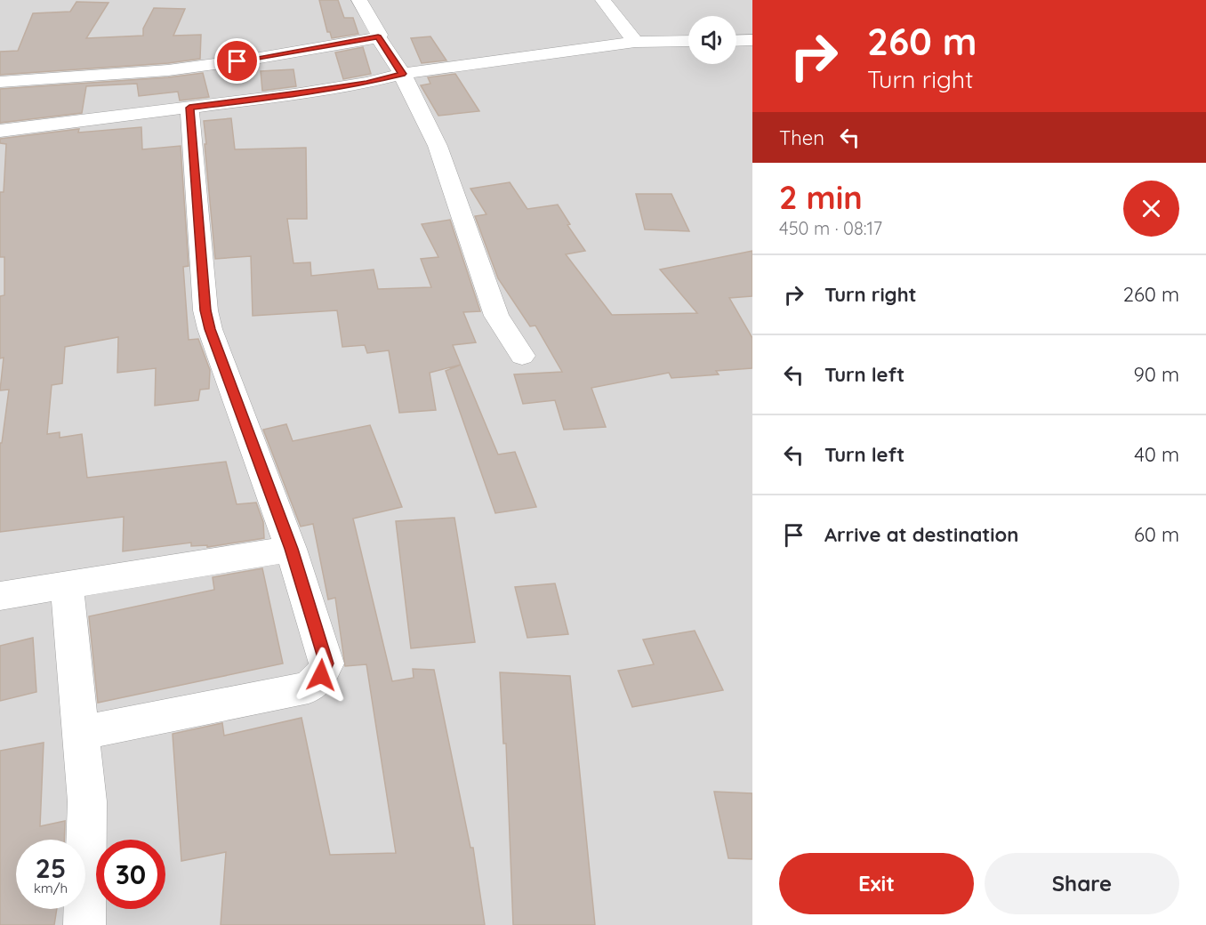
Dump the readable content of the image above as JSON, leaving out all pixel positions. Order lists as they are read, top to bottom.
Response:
{
  "page": {
    "turn": ["260 m", "Turn right"],
    "then": "Then",
    "heading": ["2 min", "450 m · 08:17"],
    "list": [
      {
        "name": "Turn right",
        "value": "260 m"
      },
      {
        "name": "Turn left",
        "value": "90 m"
      },
      {
        "name": "Turn left",
        "value": "40 m"
      },
      {
        "name": "Arrive at destination",
        "value": "60 m"
      }
    ],
    "speed": "25 km/h",
    "limit": "30",
    "buttons": ["Exit", "Share"]
  }
}
